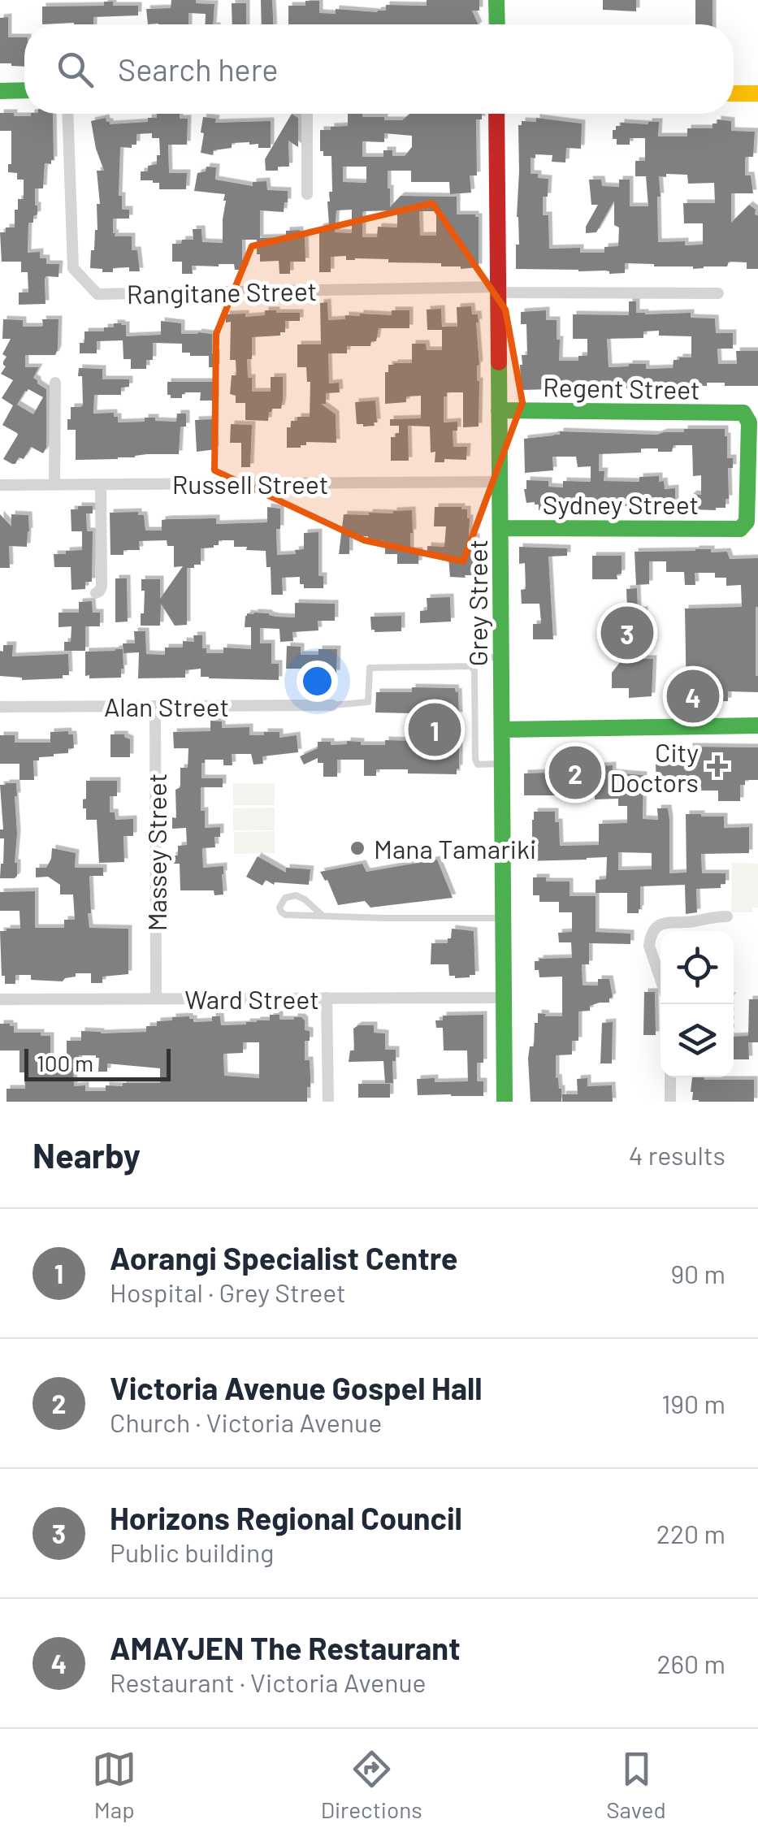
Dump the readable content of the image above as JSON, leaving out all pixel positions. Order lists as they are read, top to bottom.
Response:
{
  "streets": {
    "street": [
      "Rangitane Street",
      "Regent Street",
      "Russell Street",
      "Sydney Street",
      "Grey Street",
      "Alan Street",
      "Massey Street",
      "Ward Street"
    ]
  },
  "crossings": [
    ["Rangitane Street", "Grey Street"],
    ["Regent Street", "Sydney Street"],
    ["Regent Street", "Grey Street"],
    ["Russell Street", "Grey Street"],
    ["Sydney Street", "Grey Street"],
    ["Grey Street", "Ward Street"],
    ["Alan Street", "Massey Street"],
    ["Massey Street", "Ward Street"]
  ],
  "places": {
    "health": ["City Doctors"],
    "other": ["Mana Tamariki"]
  },
  "scale_bar": "100 m",
  "page": {
    "search": "Search here",
    "pins": [
      "3",
      "4",
      "1",
      "2"
    ],
    "scale": "100 m",
    "heading": ["Nearby", "4 results"],
    "list": [
      {
        "mark": "1",
        "name": "Aorangi Specialist Centre",
        "note": "Hospital · Grey Street",
        "value": "90 m"
      },
      {
        "mark": "2",
        "name": "Victoria Avenue Gospel Hall",
        "note": "Church · Victoria Avenue",
        "value": "190 m"
      },
      {
        "mark": "3",
        "name": "Horizons Regional Council",
        "note": "Public building",
        "value": "220 m"
      },
      {
        "mark": "4",
        "name": "AMAYJEN The Restaurant",
        "note": "Restaurant · Victoria Avenue",
        "value": "260 m"
      }
    ],
    "nav": ["Map", "Directions", "Saved"]
  }
}
